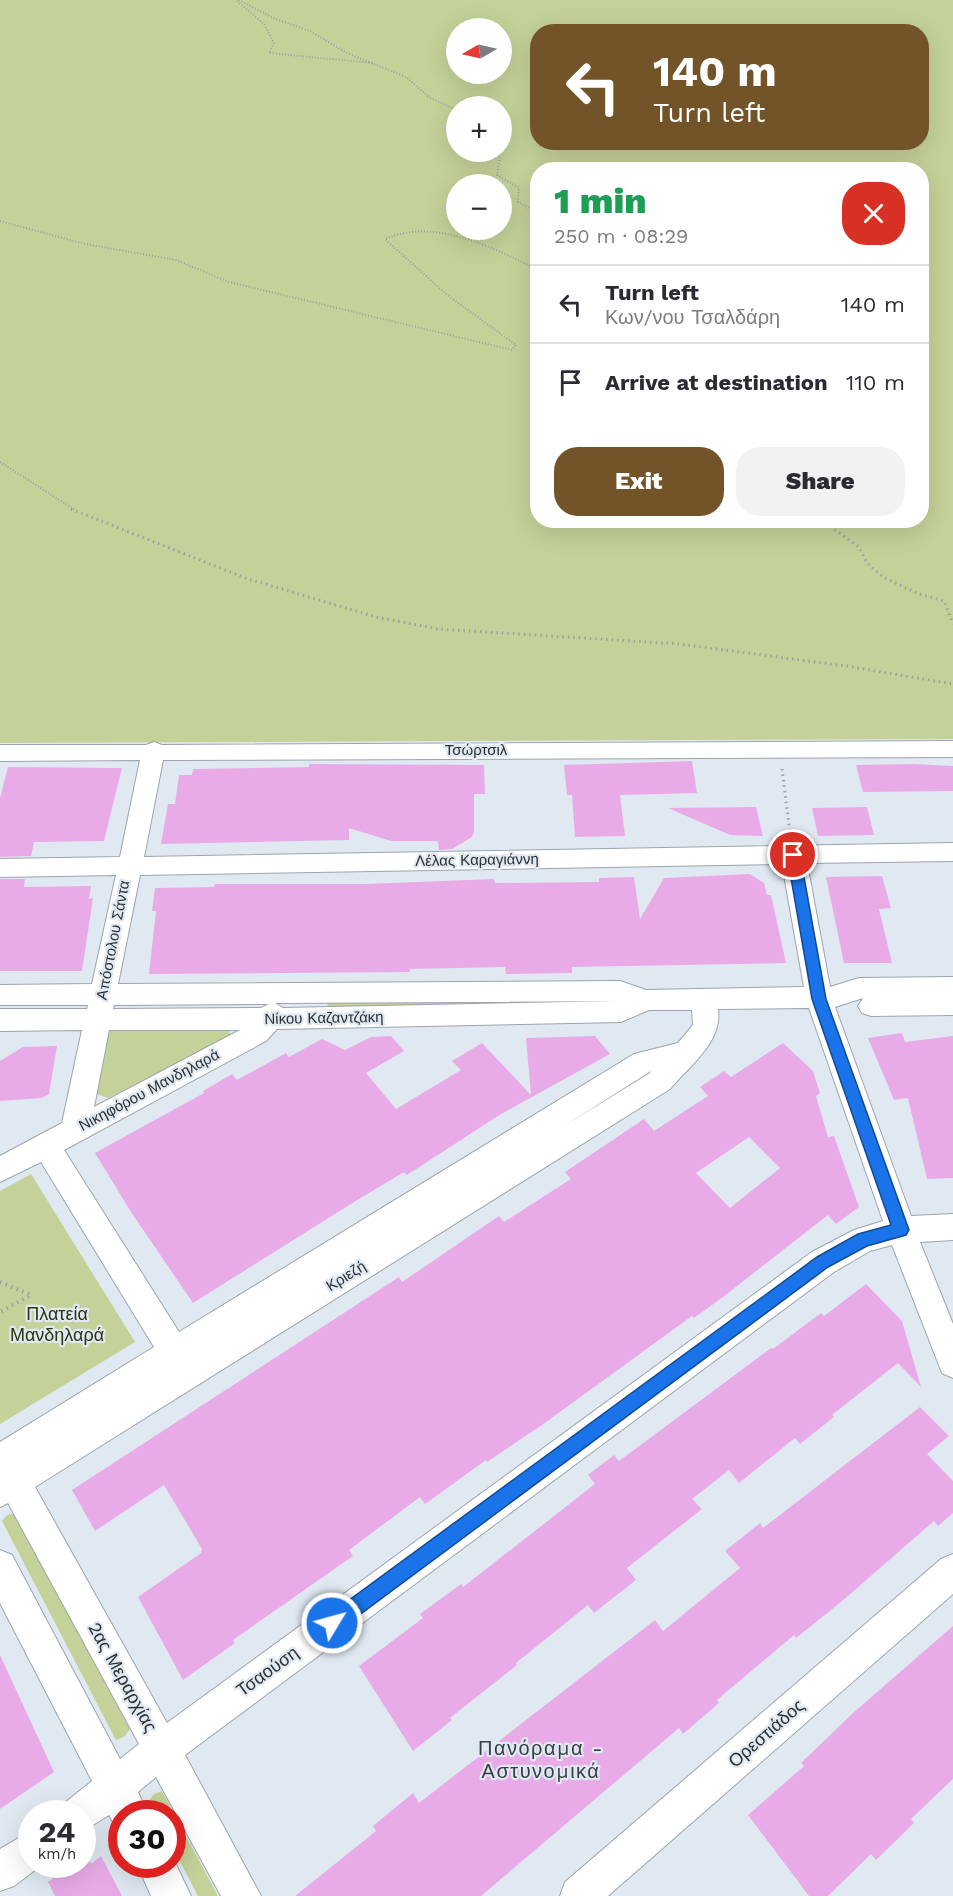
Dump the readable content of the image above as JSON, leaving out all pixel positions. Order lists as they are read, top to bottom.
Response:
{
  "streets": {
    "street": [
      "Τσώρτσιλ",
      "Λέλας Καραγιάννη",
      "Απόστολου Σάντα",
      "Νίκου Καζαντζάκη",
      "Νικηφόρου Μανδηλαρά",
      "Κριεζή",
      "Τσαούση",
      "2ας Μεραρχίας",
      "Ορεστιάδος"
    ]
  },
  "crossings": [
    ["Τσώρτσιλ", "Απόστολου Σάντα"],
    ["Λέλας Καραγιάννη", "Απόστολου Σάντα"],
    ["Απόστολου Σάντα", "Νίκου Καζαντζάκη"],
    ["Απόστολου Σάντα", "Νικηφόρου Μανδηλαρά"],
    ["Νίκου Καζαντζάκη", "Νικηφόρου Μανδηλαρά"],
    ["Νίκου Καζαντζάκη", "Κριεζή"],
    ["Κριεζή", "2ας Μεραρχίας"],
    ["Τσαούση", "2ας Μεραρχίας"]
  ],
  "districts": ["Πανόραμα - Αστυνομικά"],
  "parks": ["Πλατεία Μανδηλαρά"],
  "north": "left",
  "page": {
    "map_buttons": ["+", "−"],
    "turn": ["140 m", "Turn left"],
    "heading": ["1 min", "250 m · 08:29"],
    "list": [
      {
        "name": "Turn left",
        "note": "Κων/νου Τσαλδάρη",
        "value": "140 m"
      },
      {
        "name": "Arrive at destination",
        "value": "110 m"
      }
    ],
    "buttons": ["Exit", "Share"],
    "speed": "24 km/h",
    "limit": "30"
  }
}
